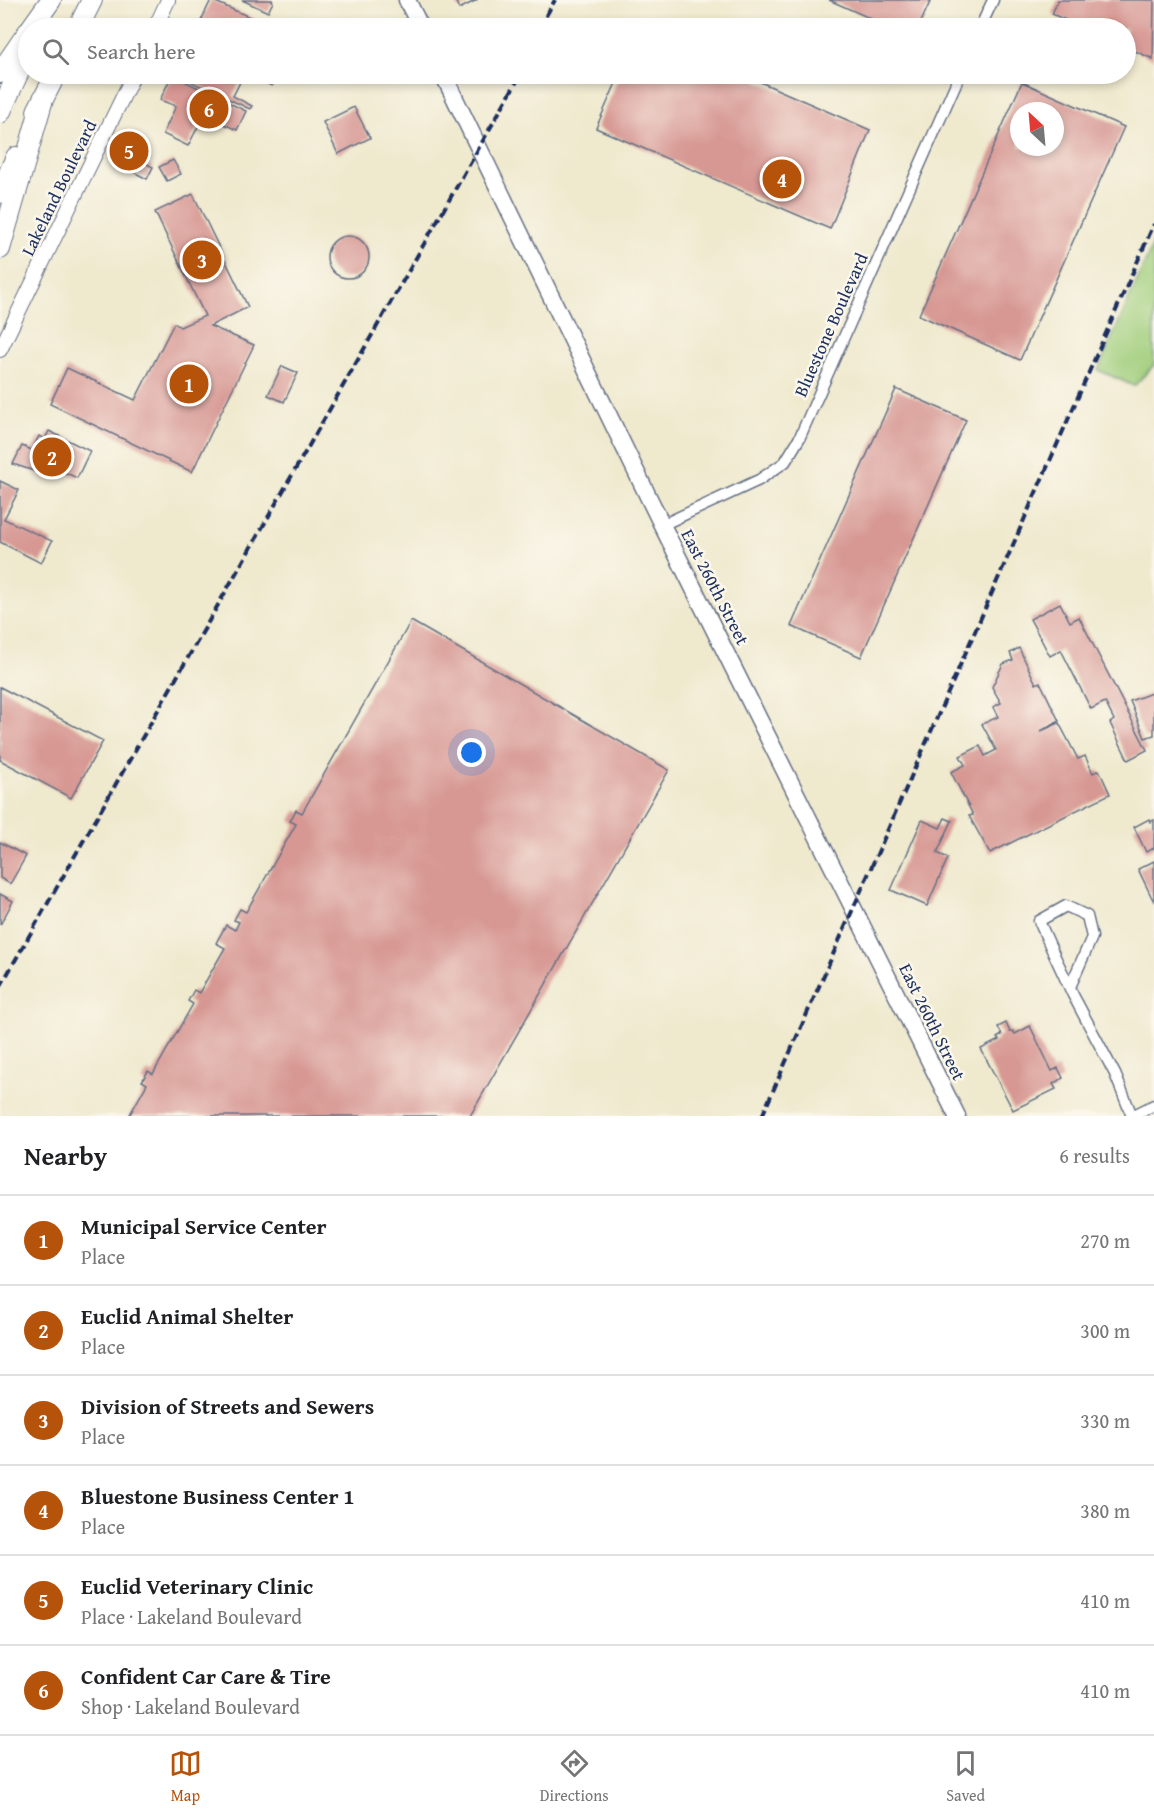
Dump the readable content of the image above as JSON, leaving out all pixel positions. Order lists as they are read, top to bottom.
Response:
{
  "streets": {
    "main road": ["East 260th Street"],
    "street": ["Lakeland Boulevard", "Bluestone Boulevard"]
  },
  "crossings": [
    ["Bluestone Boulevard", "East 260th Street"]
  ],
  "north": "top left",
  "page": {
    "search": "Search here",
    "pins": [
      "6",
      "5",
      "4",
      "3",
      "1",
      "2"
    ],
    "heading": ["Nearby", "6 results"],
    "list": [
      {
        "mark": "1",
        "name": "Municipal Service Center",
        "note": "Place",
        "value": "270 m"
      },
      {
        "mark": "2",
        "name": "Euclid Animal Shelter",
        "note": "Place",
        "value": "300 m"
      },
      {
        "mark": "3",
        "name": "Division of Streets and Sewers",
        "note": "Place",
        "value": "330 m"
      },
      {
        "mark": "4",
        "name": "Bluestone Business Center 1",
        "note": "Place",
        "value": "380 m"
      },
      {
        "mark": "5",
        "name": "Euclid Veterinary Clinic",
        "note": "Place · Lakeland Boulevard",
        "value": "410 m"
      },
      {
        "mark": "6",
        "name": "Confident Car Care & Tire",
        "note": "Shop · Lakeland Boulevard",
        "value": "410 m"
      }
    ],
    "nav": ["Map", "Directions", "Saved"]
  }
}
